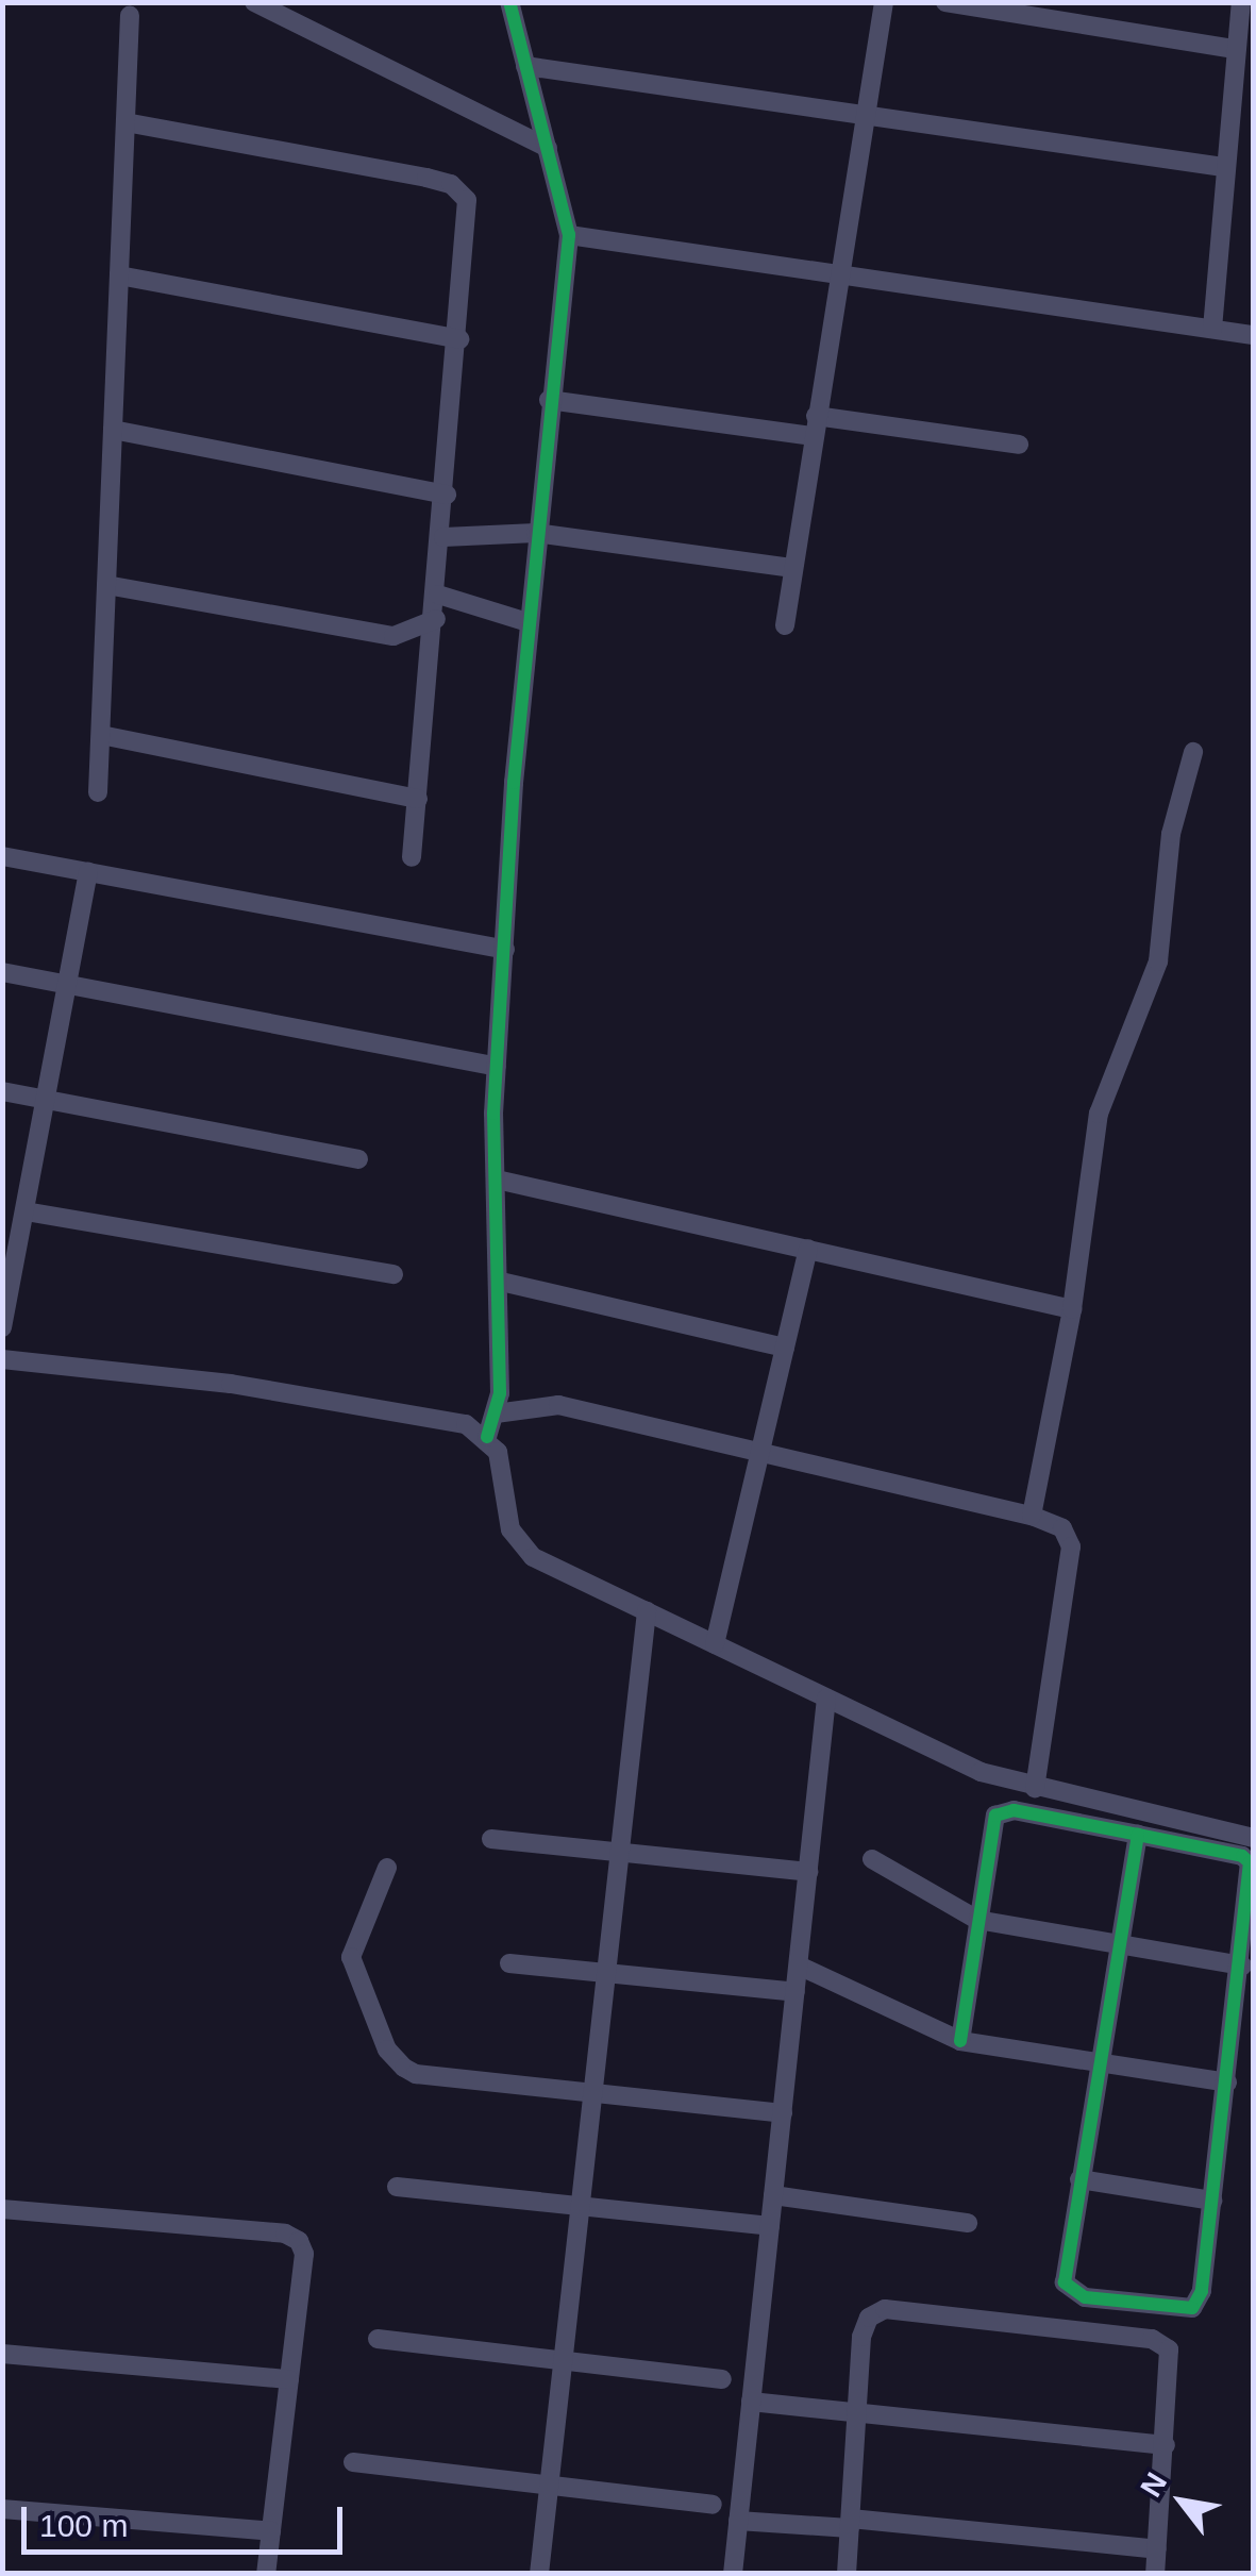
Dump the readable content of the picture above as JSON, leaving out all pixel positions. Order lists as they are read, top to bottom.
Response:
{
  "scale_bar": "100 m",
  "north": "top left"
}
